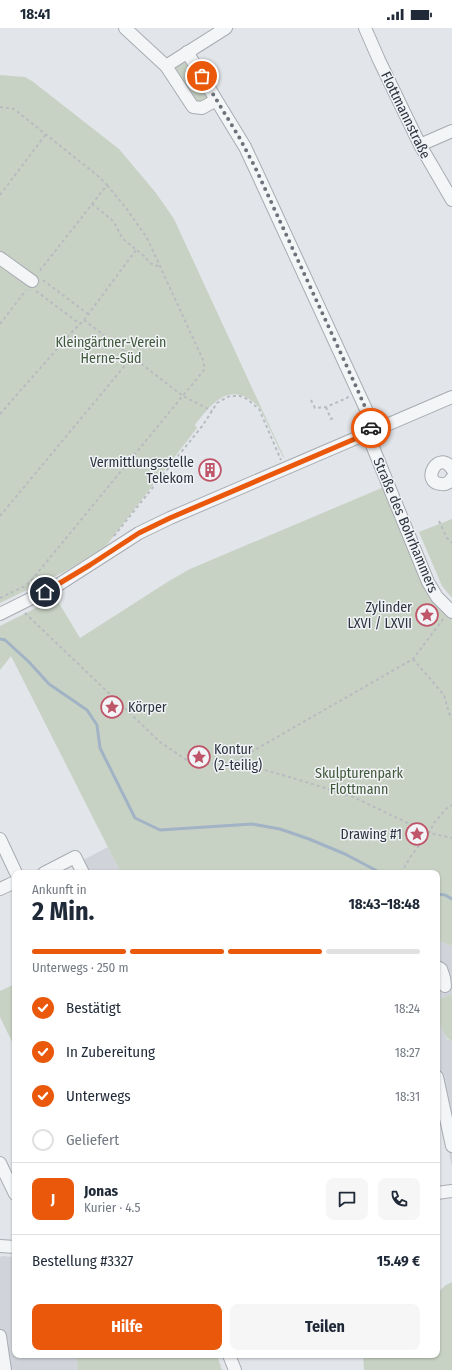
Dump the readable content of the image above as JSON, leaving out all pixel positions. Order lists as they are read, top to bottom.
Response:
{
  "streets": {
    "street": ["Flottmannstraße", "Straße des Bohrhammers"]
  },
  "parks": ["Kleingärtner-Verein Herne-Süd", "Skulpturenpark Flottmann"],
  "places": {
    "building": ["Vermittlungsstelle Telekom"],
    "place": [
      "Zylinder LXVI / LXVII",
      "Körper",
      "Kontur (2-teilig)",
      "Drawing #1"
    ]
  },
  "page": {
    "status": "18:41",
    "heading": ["2 Min.", "Ankunft in", "18:43–18:48"],
    "panel": [
      "Jonas",
      "Kurier · 4.5",
      "Bestellung #3327",
      "15.49 €"
    ],
    "bar": "Unterwegs · 250 m",
    "list": [
      ["Bestätigt", "18:24"],
      ["In Zubereitung", "18:27"],
      ["Unterwegs", "18:31"],
      "Geliefert"
    ],
    "round": "J",
    "buttons": ["Hilfe", "Teilen"]
  }
}
